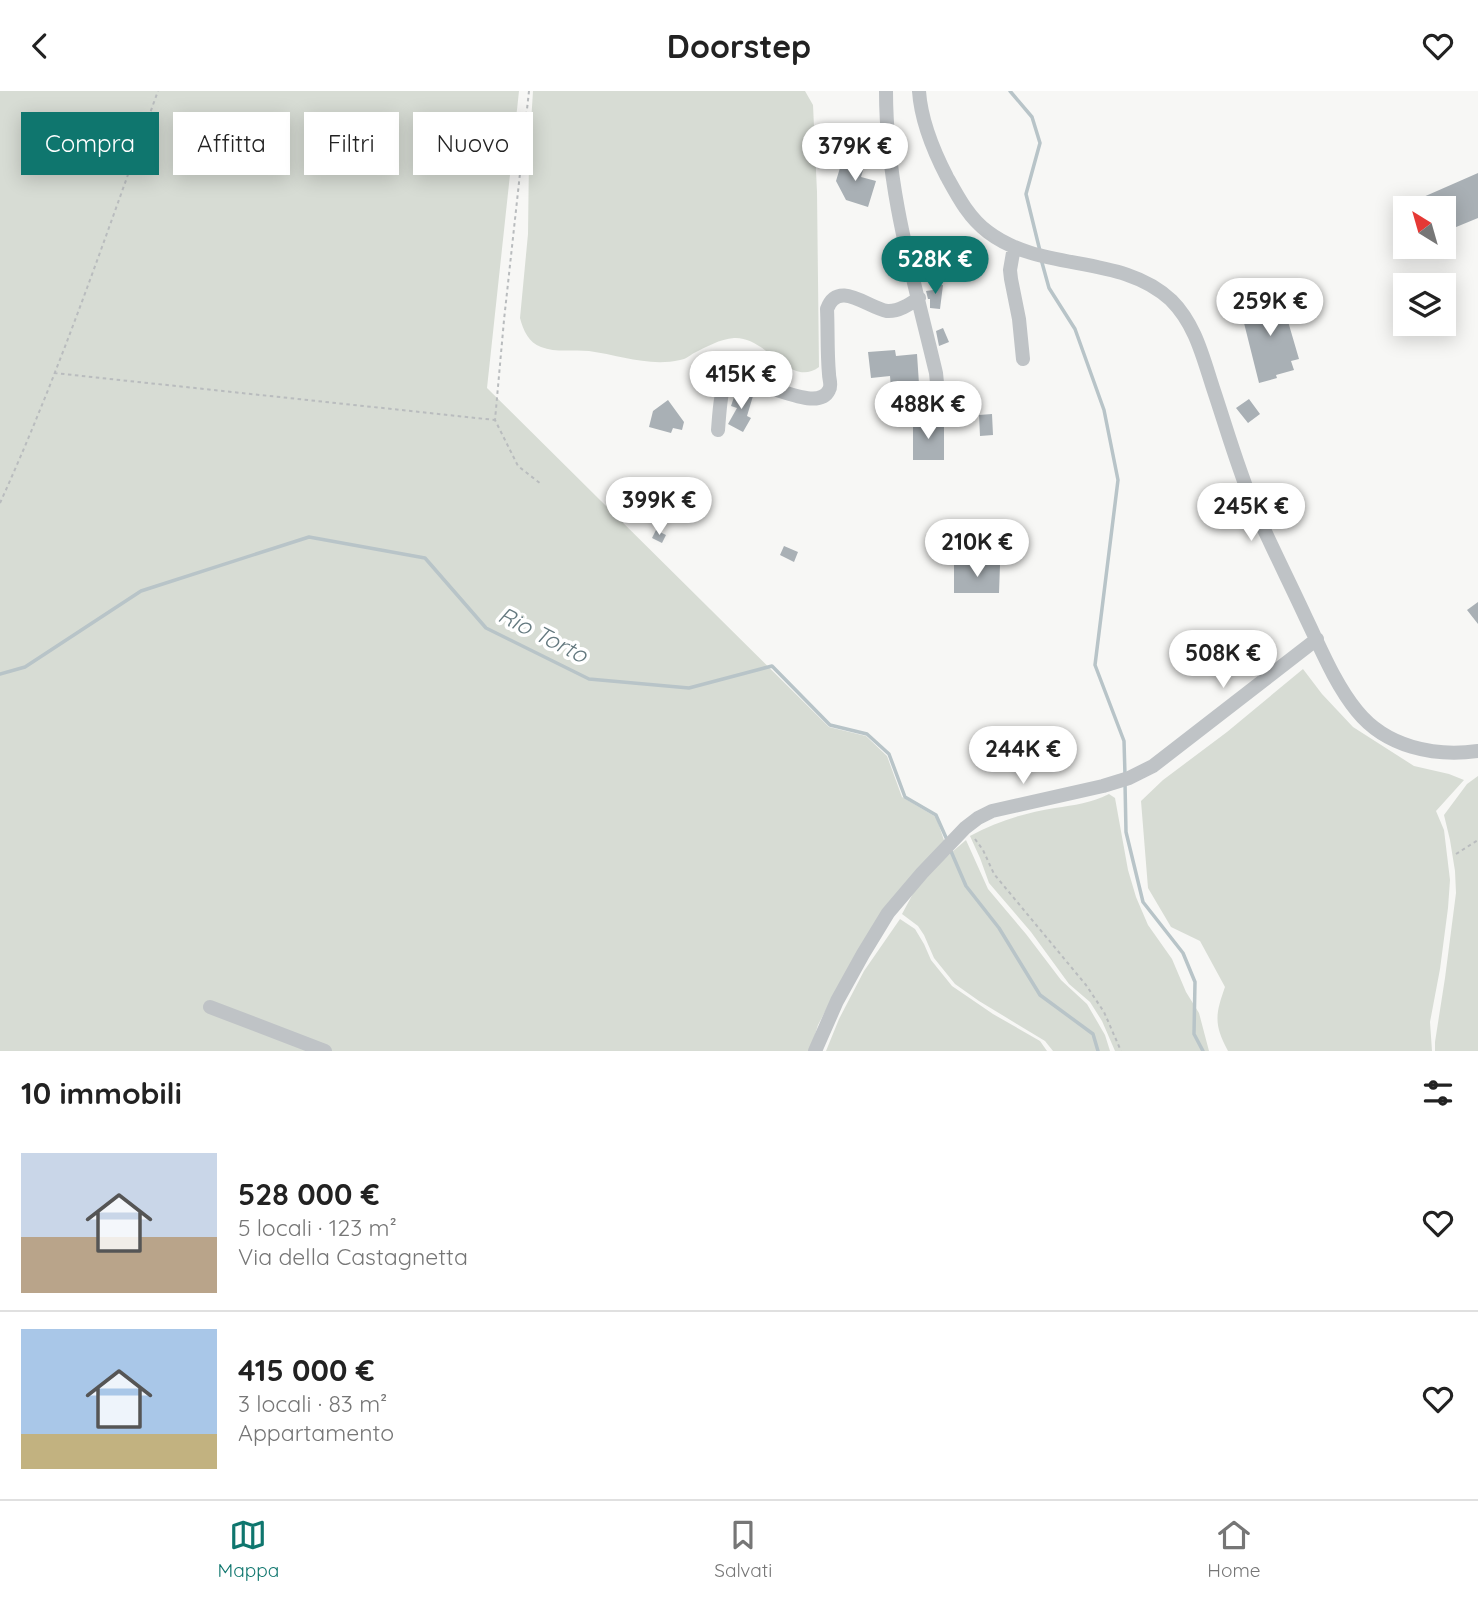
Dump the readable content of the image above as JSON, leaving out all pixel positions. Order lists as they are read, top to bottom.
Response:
{
  "water": ["Rio Torto"],
  "north": "top left",
  "page": {
    "header": "Doorstep",
    "chip": [
      "Compra",
      "Affitta",
      "Filtri",
      "Nuovo"
    ],
    "price": [
      "379K €",
      "528K €",
      "259K €",
      "415K €",
      "488K €",
      "399K €",
      "245K €",
      "210K €",
      "508K €",
      "244K €"
    ],
    "heading": "10 immobili",
    "list": [
      {
        "name": "528 000 €",
        "note": "5 locali · 123 m² · Via della Castagnetta"
      },
      {
        "name": "415 000 €",
        "note": "3 locali · 83 m² · Appartamento"
      }
    ],
    "tabs": ["Mappa", "Salvati", "Home"]
  }
}
